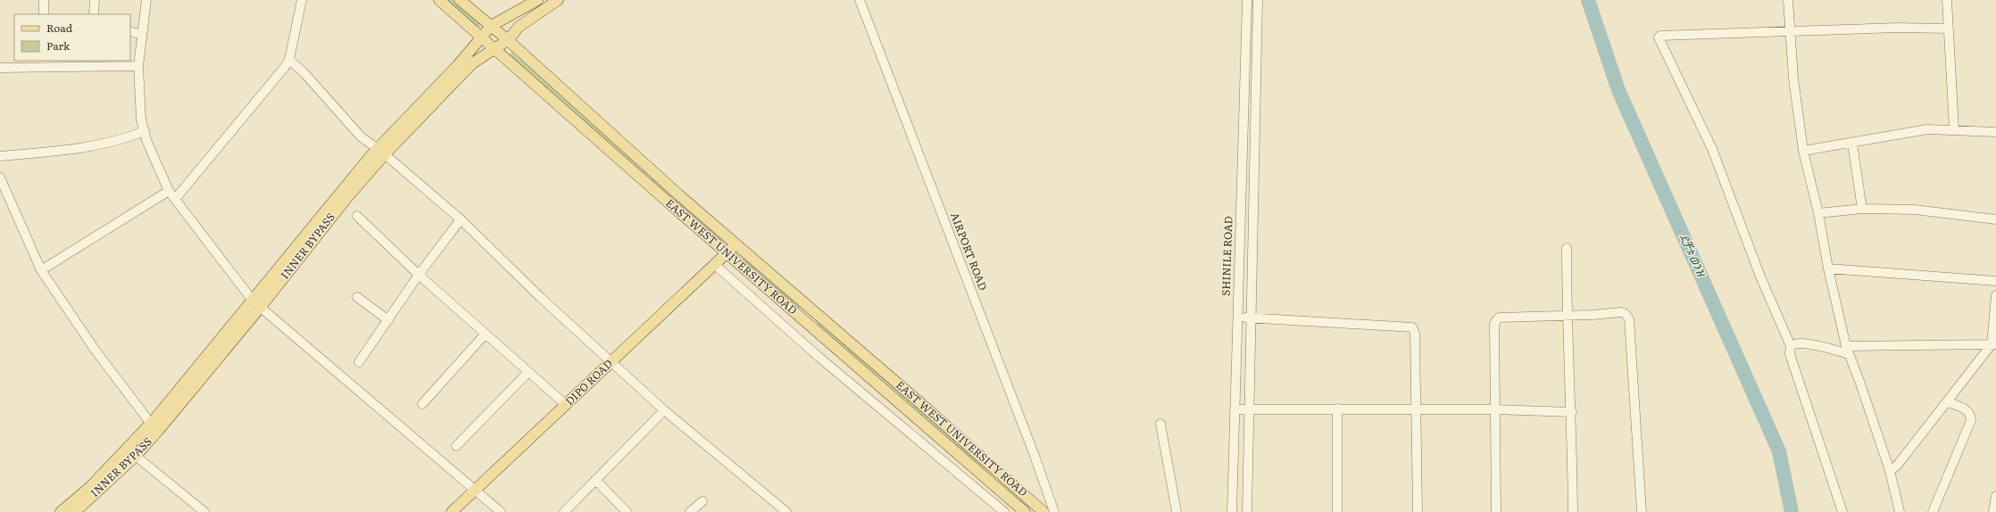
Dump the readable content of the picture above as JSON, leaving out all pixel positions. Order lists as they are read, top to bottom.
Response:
{
  "streets": {
    "main road": ["INNER BYPASS", "EAST WEST UNIVERSITY ROAD", "DIPO ROAD"],
    "street": ["AIRPORT ROAD", "SHINILE ROAD"]
  },
  "crossings": [
    ["INNER BYPASS", "EAST WEST UNIVERSITY ROAD"],
    ["EAST WEST UNIVERSITY ROAD", "DIPO ROAD"]
  ],
  "water": ["ደቻቱ ወንዝ"],
  "legend": ["Road", "Park"]
}
